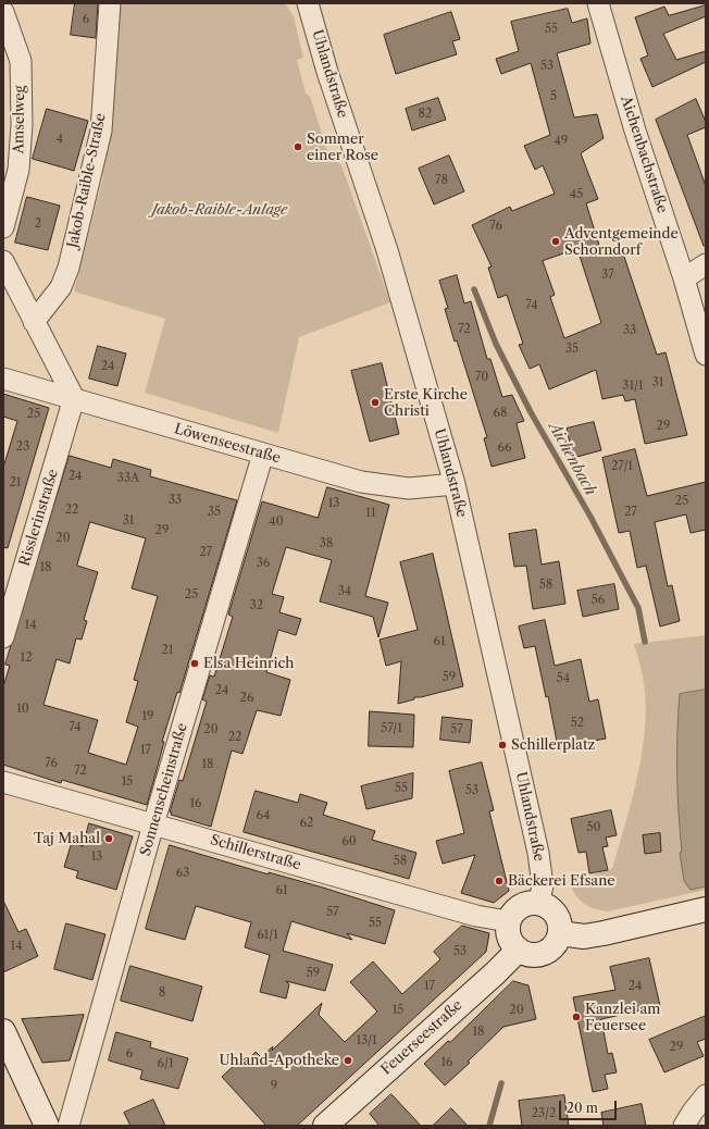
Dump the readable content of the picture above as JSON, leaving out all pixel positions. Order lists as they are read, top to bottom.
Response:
{
  "streets": {
    "main road": ["Feuerseestraße"],
    "street": [
      "Uhlandstraße",
      "Amselweg",
      "Aichenbachstraße",
      "Jakob-Raible-Straße",
      "Löwenseestraße",
      "Risslerinstraße",
      "Sonnenscheinstraße",
      "Schillerstraße"
    ]
  },
  "crossings": [
    ["Uhlandstraße", "Löwenseestraße"],
    ["Uhlandstraße", "Schillerstraße"],
    ["Uhlandstraße", "Feuerseestraße"],
    ["Löwenseestraße", "Risslerinstraße"],
    ["Löwenseestraße", "Sonnenscheinstraße"],
    ["Sonnenscheinstraße", "Schillerstraße"],
    ["Schillerstraße", "Feuerseestraße"]
  ],
  "water": ["Aichenbach"],
  "parks": ["Jakob-Raible-Anlage"],
  "places": [
    "Sommer einer Rose",
    "Adventgemeinde Schorndorf",
    "Erste Kirche Christi",
    "Elsa Heinrich",
    "Schillerplatz",
    "Taj Mahal",
    "Bäckerei Efsane",
    "Kanzlei am Feuersee",
    "Uhland-Apotheke"
  ],
  "house_numbers": [
    "6",
    "55",
    "53",
    "5",
    "82",
    "4",
    "49",
    "78",
    "45",
    "2",
    "76",
    "37",
    "74",
    "72",
    "33",
    "35",
    "24",
    "70",
    "31",
    "31/1",
    "68",
    "25",
    "29",
    "23",
    "66",
    "27/1",
    "24",
    "33A",
    "21",
    "33",
    "25",
    "13",
    "22",
    "35",
    "27",
    "11",
    "31",
    "40",
    "29",
    "20",
    "38",
    "27",
    "36",
    "18",
    "58",
    "34",
    "25",
    "56",
    "32",
    "14",
    "61",
    "21",
    "12",
    "59",
    "54",
    "24",
    "26",
    "10",
    "19",
    "52",
    "74",
    "57/1",
    "20",
    "57",
    "22",
    "17",
    "76",
    "18",
    "72",
    "15",
    "55",
    "53",
    "16",
    "64",
    "62",
    "50",
    "60",
    "13",
    "58",
    "63",
    "61",
    "57",
    "55",
    "61/1",
    "14",
    "53",
    "59",
    "17",
    "24",
    "8",
    "15",
    "20",
    "18",
    "13/1",
    "29",
    "6",
    "16",
    "6/1",
    "9",
    "23/2"
  ],
  "scale_bar": "20 m"
}
